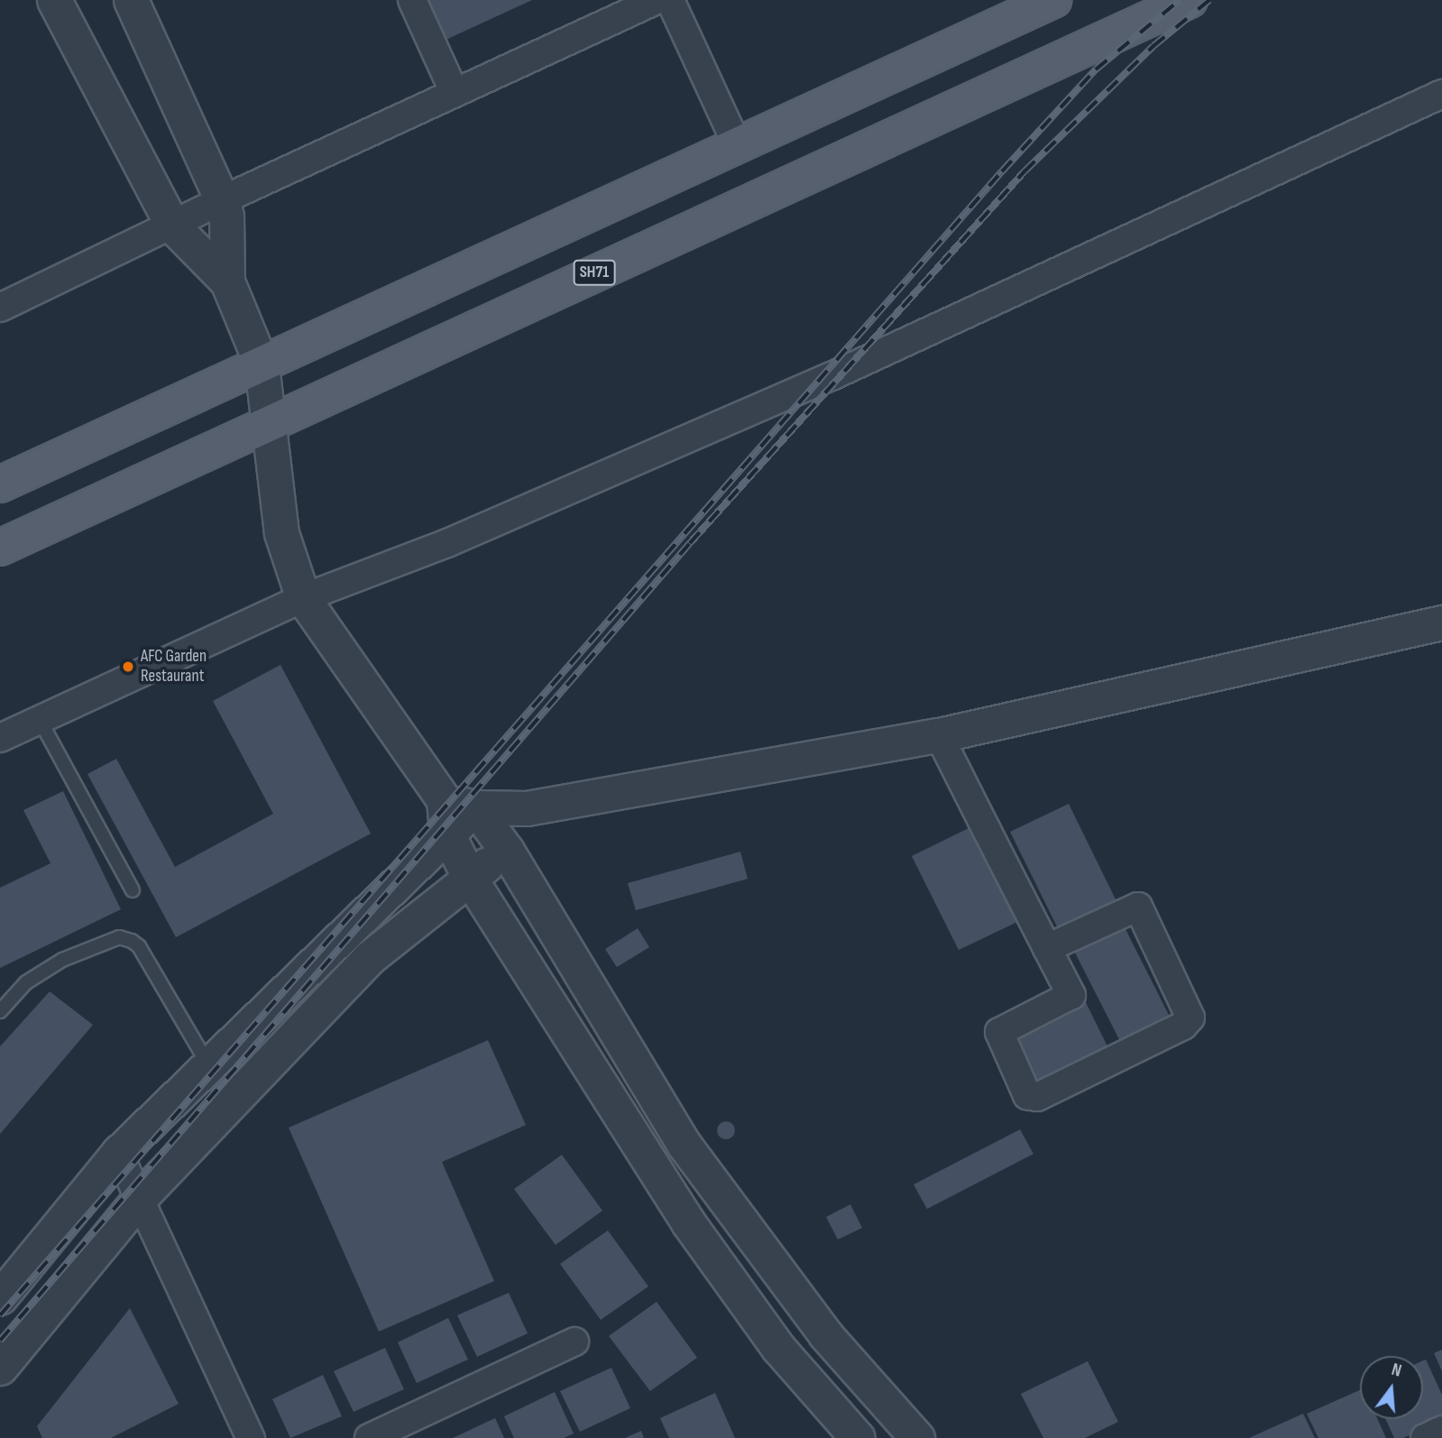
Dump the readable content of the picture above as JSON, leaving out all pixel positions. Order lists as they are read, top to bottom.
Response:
{
  "streets": {
    "main road": ["SH71"]
  },
  "places": ["AFC Garden Restaurant"],
  "north": "top"
}
